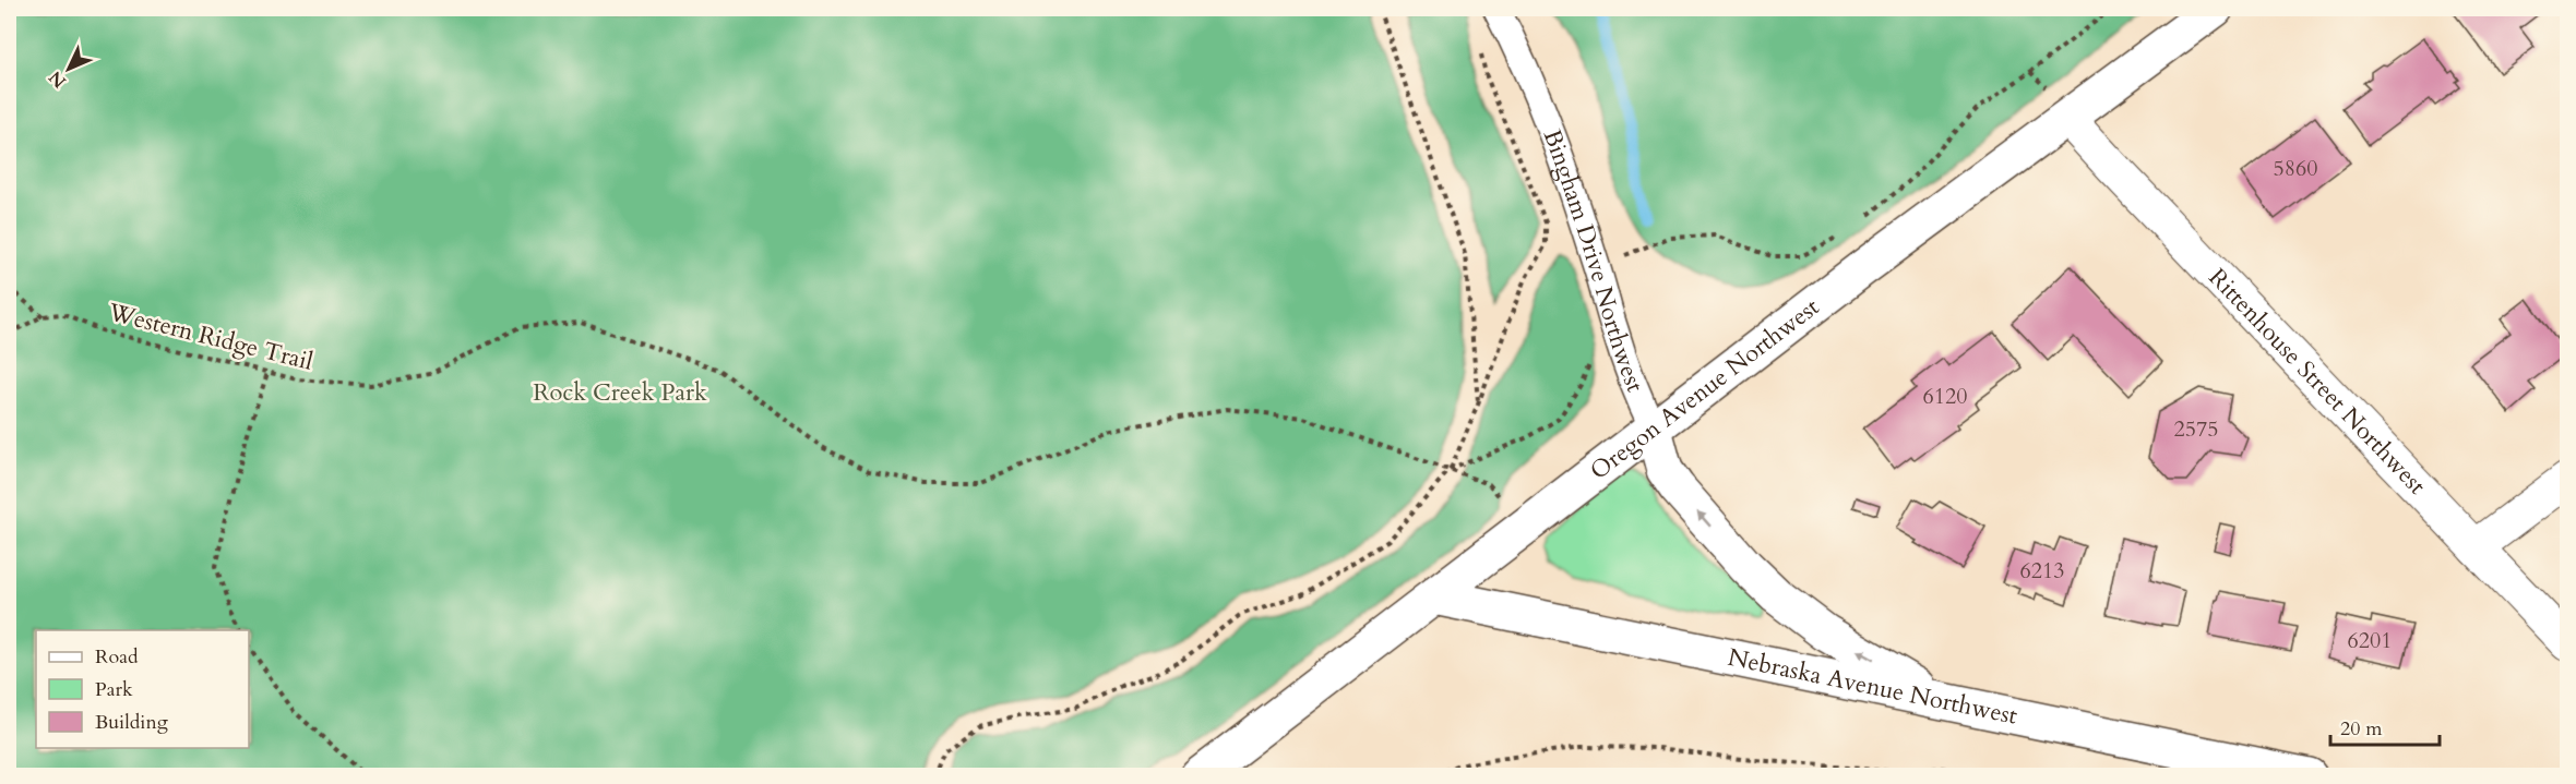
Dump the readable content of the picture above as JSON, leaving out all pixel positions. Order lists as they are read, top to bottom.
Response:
{
  "streets": {
    "street": [
      "Bingham Drive Northwest",
      "Rittenhouse Street Northwest",
      "Oregon Avenue Northwest",
      "Nebraska Avenue Northwest"
    ],
    "path": ["Western Ridge Trail"]
  },
  "crossings": [
    ["Bingham Drive Northwest", "Oregon Avenue Northwest"],
    ["Bingham Drive Northwest", "Nebraska Avenue Northwest"],
    ["Rittenhouse Street Northwest", "Oregon Avenue Northwest"],
    ["Oregon Avenue Northwest", "Nebraska Avenue Northwest"]
  ],
  "one_way": ["Bingham Drive Northwest"],
  "parks": ["Rock Creek Park"],
  "house_numbers": [
    "5860",
    "6120",
    "2575",
    "6213",
    "6201"
  ],
  "legend": ["Road", "Park", "Building"],
  "scale_bar": "20 m",
  "north": "bottom left"
}
